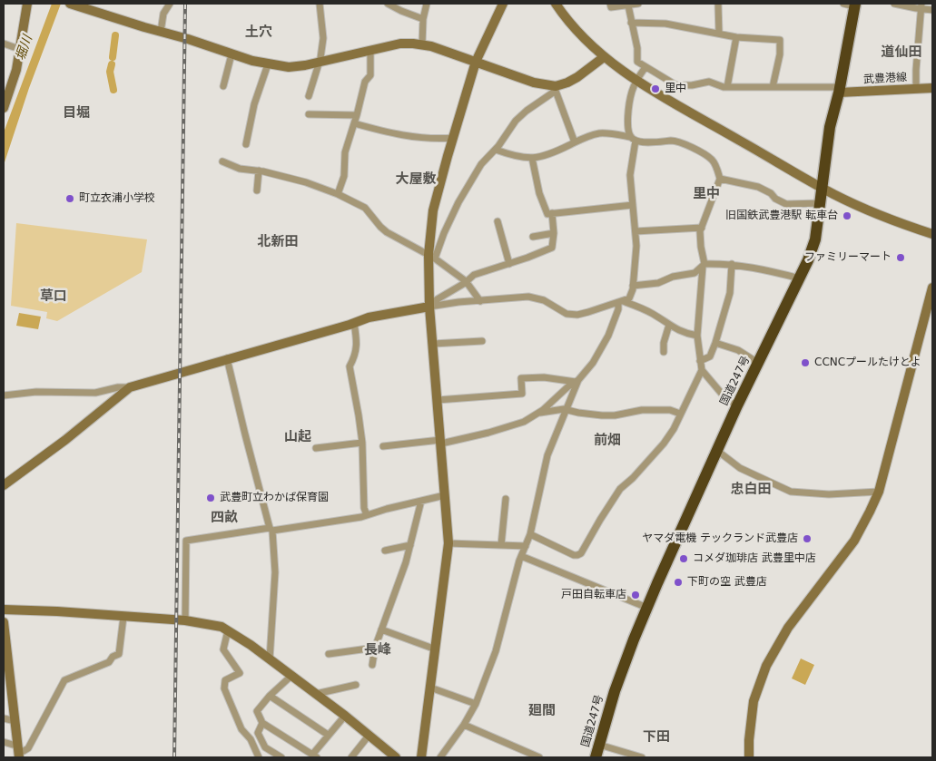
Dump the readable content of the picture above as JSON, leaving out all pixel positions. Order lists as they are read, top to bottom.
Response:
{
  "streets": {
    "highway": ["国道247号"],
    "street": ["武豊港線"]
  },
  "crossings": [
    ["武豊港線", "国道247号"]
  ],
  "districts": [
    "土穴",
    "道仙田",
    "目堀",
    "大屋敷",
    "里中",
    "北新田",
    "草口",
    "山起",
    "前畑",
    "忠白田",
    "四畝",
    "長峰",
    "廻間",
    "下田"
  ],
  "water": ["堀川"],
  "places": [
    "里中",
    "町立衣浦小学校",
    "旧国鉄武豊港駅 転車台",
    "ファミリーマート",
    "CCNCプールたけとよ",
    "武豊町立わかば保育園",
    "ヤマダ電機 テックランド武豊店",
    "コメダ珈琲店 武豊里中店",
    "下町の空 武豊店",
    "戸田自転車店"
  ]
}
